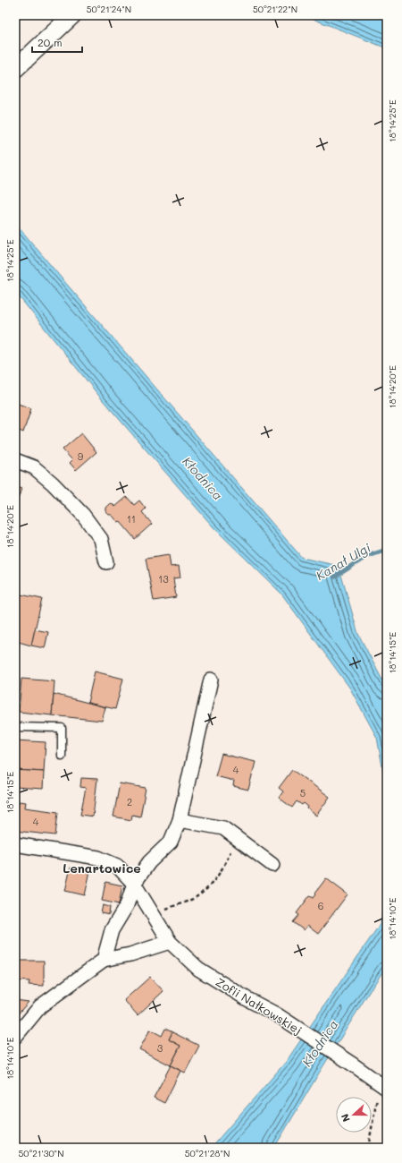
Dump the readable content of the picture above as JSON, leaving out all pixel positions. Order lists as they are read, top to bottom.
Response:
{
  "streets": {
    "street": ["Zofii Nałkowskiej"]
  },
  "districts": ["Lenartowice"],
  "water": ["Kłodnica", "Kanał Ulgi"],
  "house_numbers": [
    "9",
    "11",
    "13",
    "4",
    "5",
    "2",
    "4",
    "6",
    "3"
  ],
  "scale_bar": "20 m",
  "north": "left",
  "coordinates": [
    "50°21'24\"N",
    "50°21'22\"N",
    "18°14'25\"E",
    "18°14'20\"E",
    "18°14'15\"E",
    "18°14'10\"E",
    "50°21'30\"N",
    "50°21'28\"N"
  ]
}
